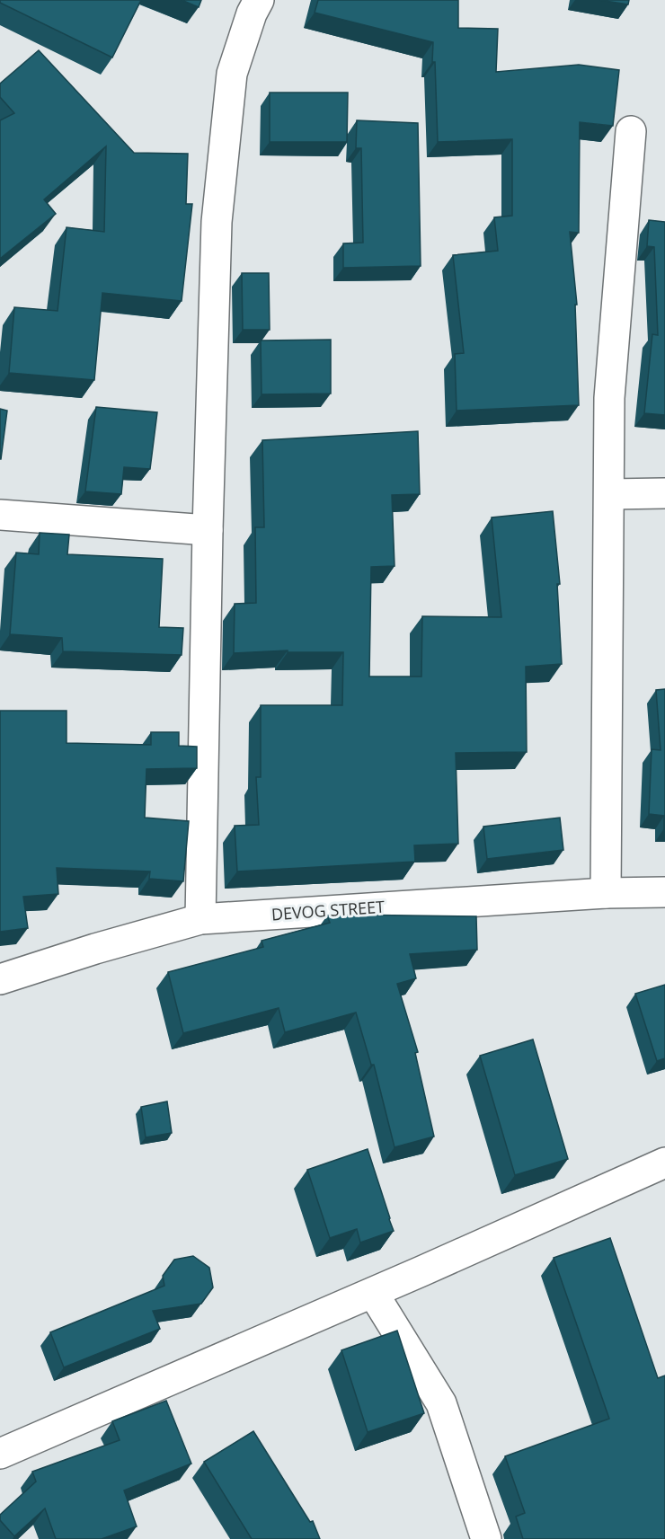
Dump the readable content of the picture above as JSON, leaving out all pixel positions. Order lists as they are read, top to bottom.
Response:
{
  "streets": {
    "street": ["DEVOG STREET"]
  }
}
